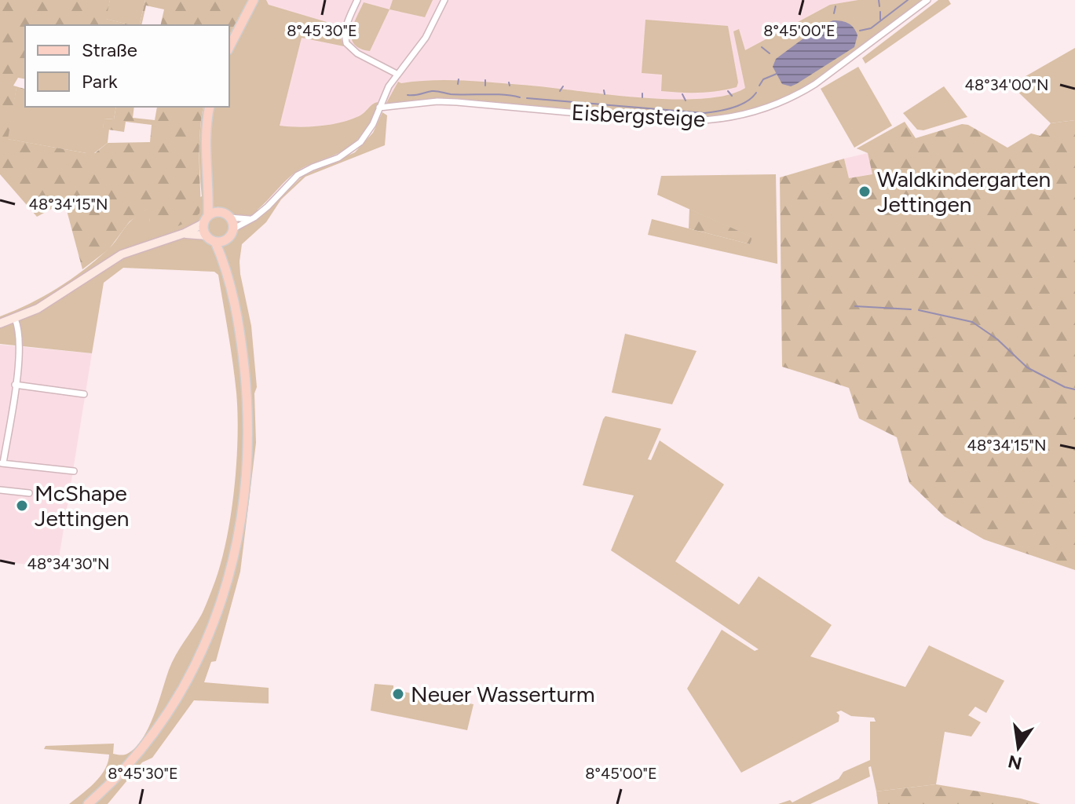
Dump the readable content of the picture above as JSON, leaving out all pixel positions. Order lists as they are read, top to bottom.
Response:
{
  "streets": {
    "street": ["Eisbergsteige"]
  },
  "places": ["Waldkindergarten Jettingen", "McShape Jettingen", "Neuer Wasserturm"],
  "legend": ["Straße", "Park"],
  "north": "bottom",
  "coordinates": [
    "8°45'30\"E",
    "8°45'00\"E",
    "48°34'00\"N",
    "48°34'15\"N",
    "48°34'30\"N"
  ]
}
